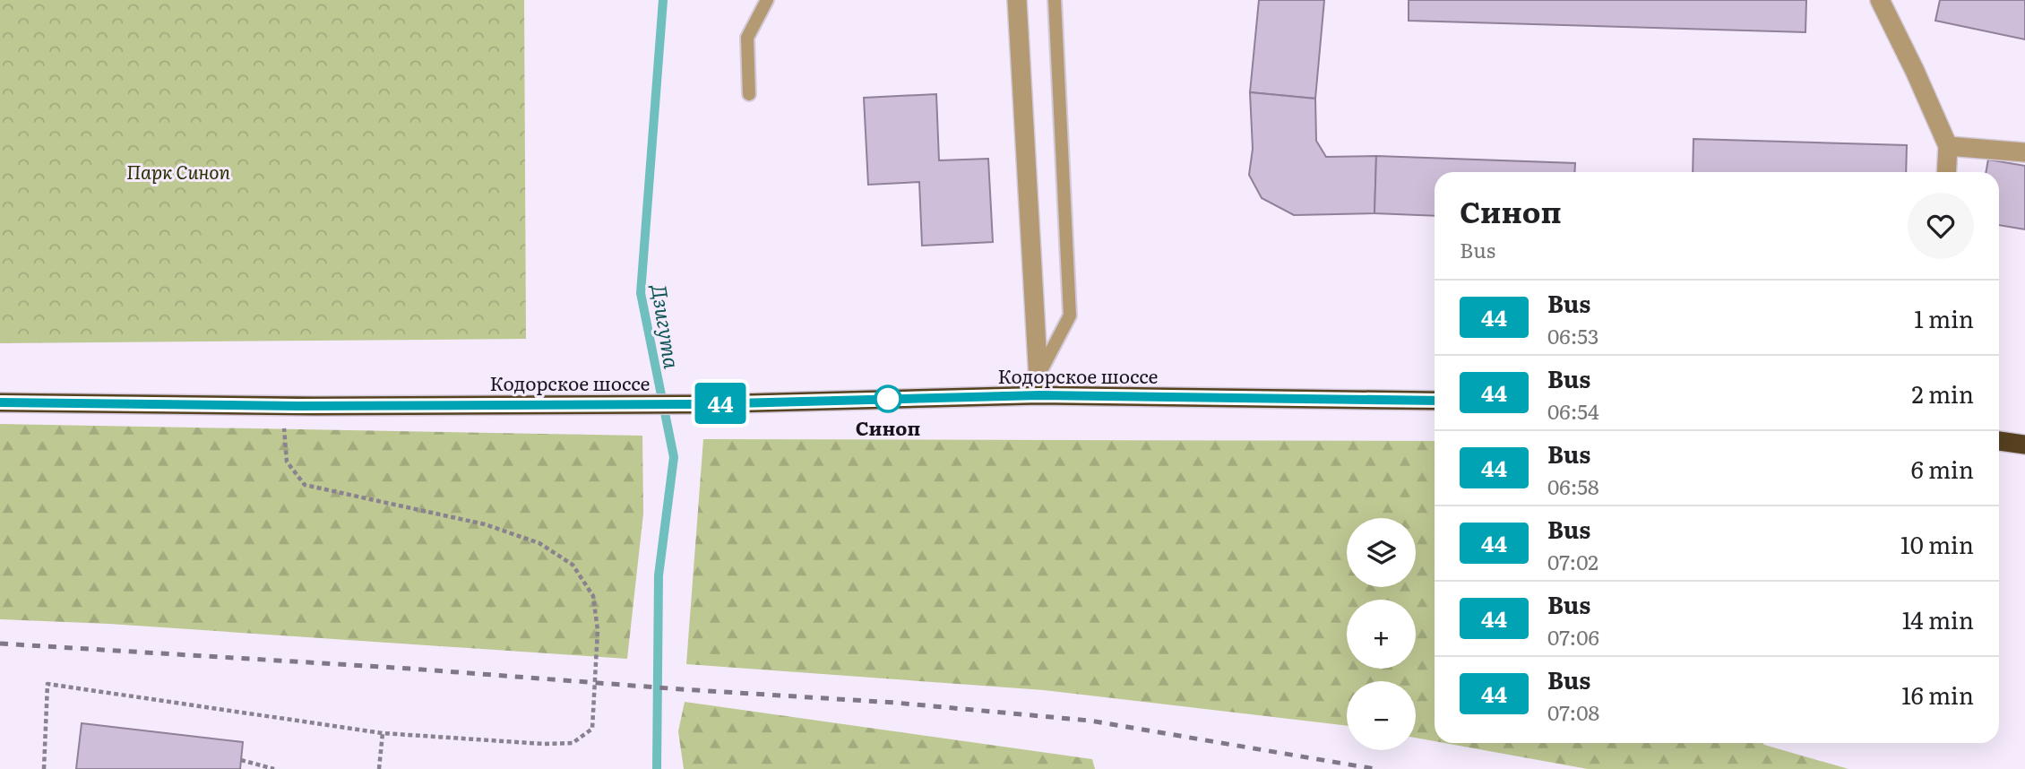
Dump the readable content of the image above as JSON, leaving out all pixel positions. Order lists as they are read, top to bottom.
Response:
{
  "streets": {
    "highway": ["Кодорское шоссе"]
  },
  "water": ["Дзигута"],
  "parks": ["Парк Синоп"],
  "places": ["Синоп"],
  "lines": ["bus line 44"],
  "page": {
    "on_map": "44",
    "heading": ["Синоп", "Bus"],
    "list": [
      {
        "mark": "44",
        "name": "Bus",
        "note": "06:53",
        "value": "1 min"
      },
      {
        "mark": "44",
        "name": "Bus",
        "note": "06:54",
        "value": "2 min"
      },
      {
        "mark": "44",
        "name": "Bus",
        "note": "06:58",
        "value": "6 min"
      },
      {
        "mark": "44",
        "name": "Bus",
        "note": "07:02",
        "value": "10 min"
      },
      {
        "mark": "44",
        "name": "Bus",
        "note": "07:06",
        "value": "14 min"
      },
      {
        "mark": "44",
        "name": "Bus",
        "note": "07:08",
        "value": "16 min"
      }
    ],
    "map_buttons": ["+", "−"]
  }
}
